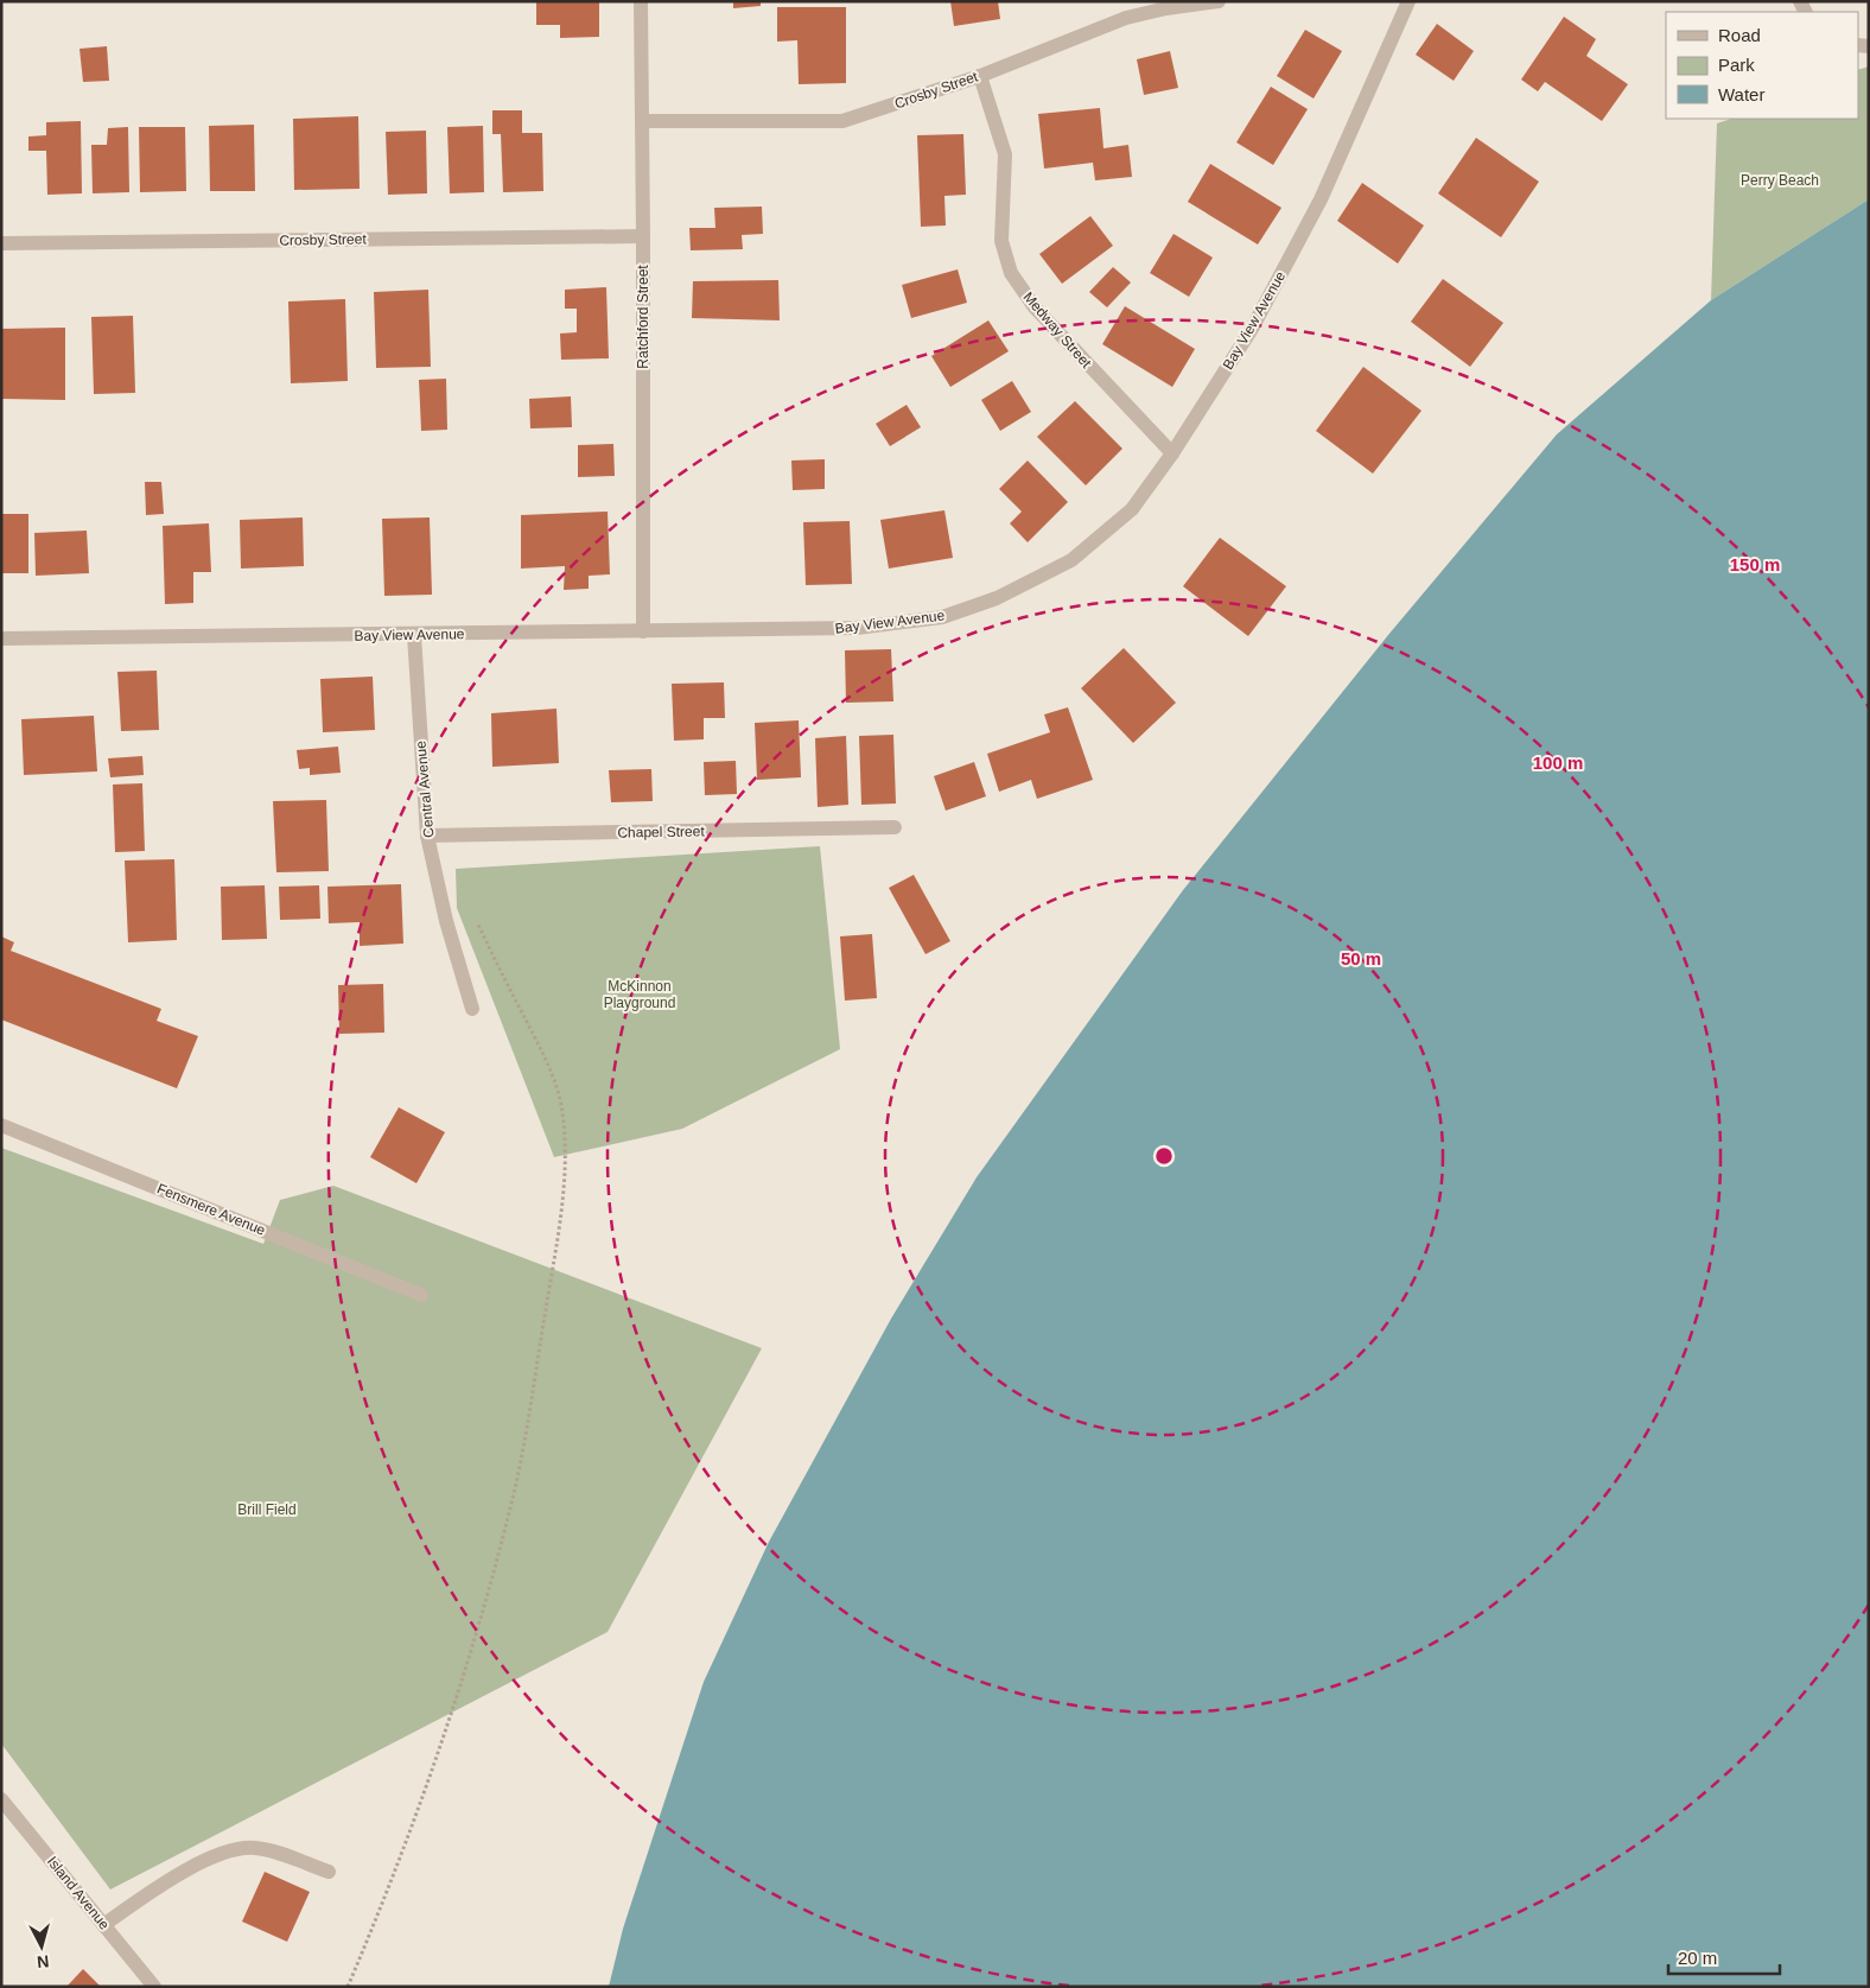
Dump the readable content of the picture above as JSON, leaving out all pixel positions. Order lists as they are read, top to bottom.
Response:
{
  "streets": {
    "street": [
      "Crosby Street",
      "Ratchford Street",
      "Bay View Avenue",
      "Medway Street",
      "Central Avenue",
      "Chapel Street",
      "Fensmere Avenue",
      "Island Avenue"
    ]
  },
  "crossings": [
    ["Crosby Street", "Ratchford Street"],
    ["Crosby Street", "Medway Street"],
    ["Ratchford Street", "Bay View Avenue"],
    ["Bay View Avenue", "Medway Street"],
    ["Bay View Avenue", "Central Avenue"],
    ["Central Avenue", "Chapel Street"]
  ],
  "parks": ["Perry Beach", "McKinnon Playground", "Brill Field"],
  "legend": ["Road", "Park", "Water"],
  "scale_bar": "20 m",
  "north": "bottom",
  "rings": ["150 m", "100 m", "50 m"]
}
